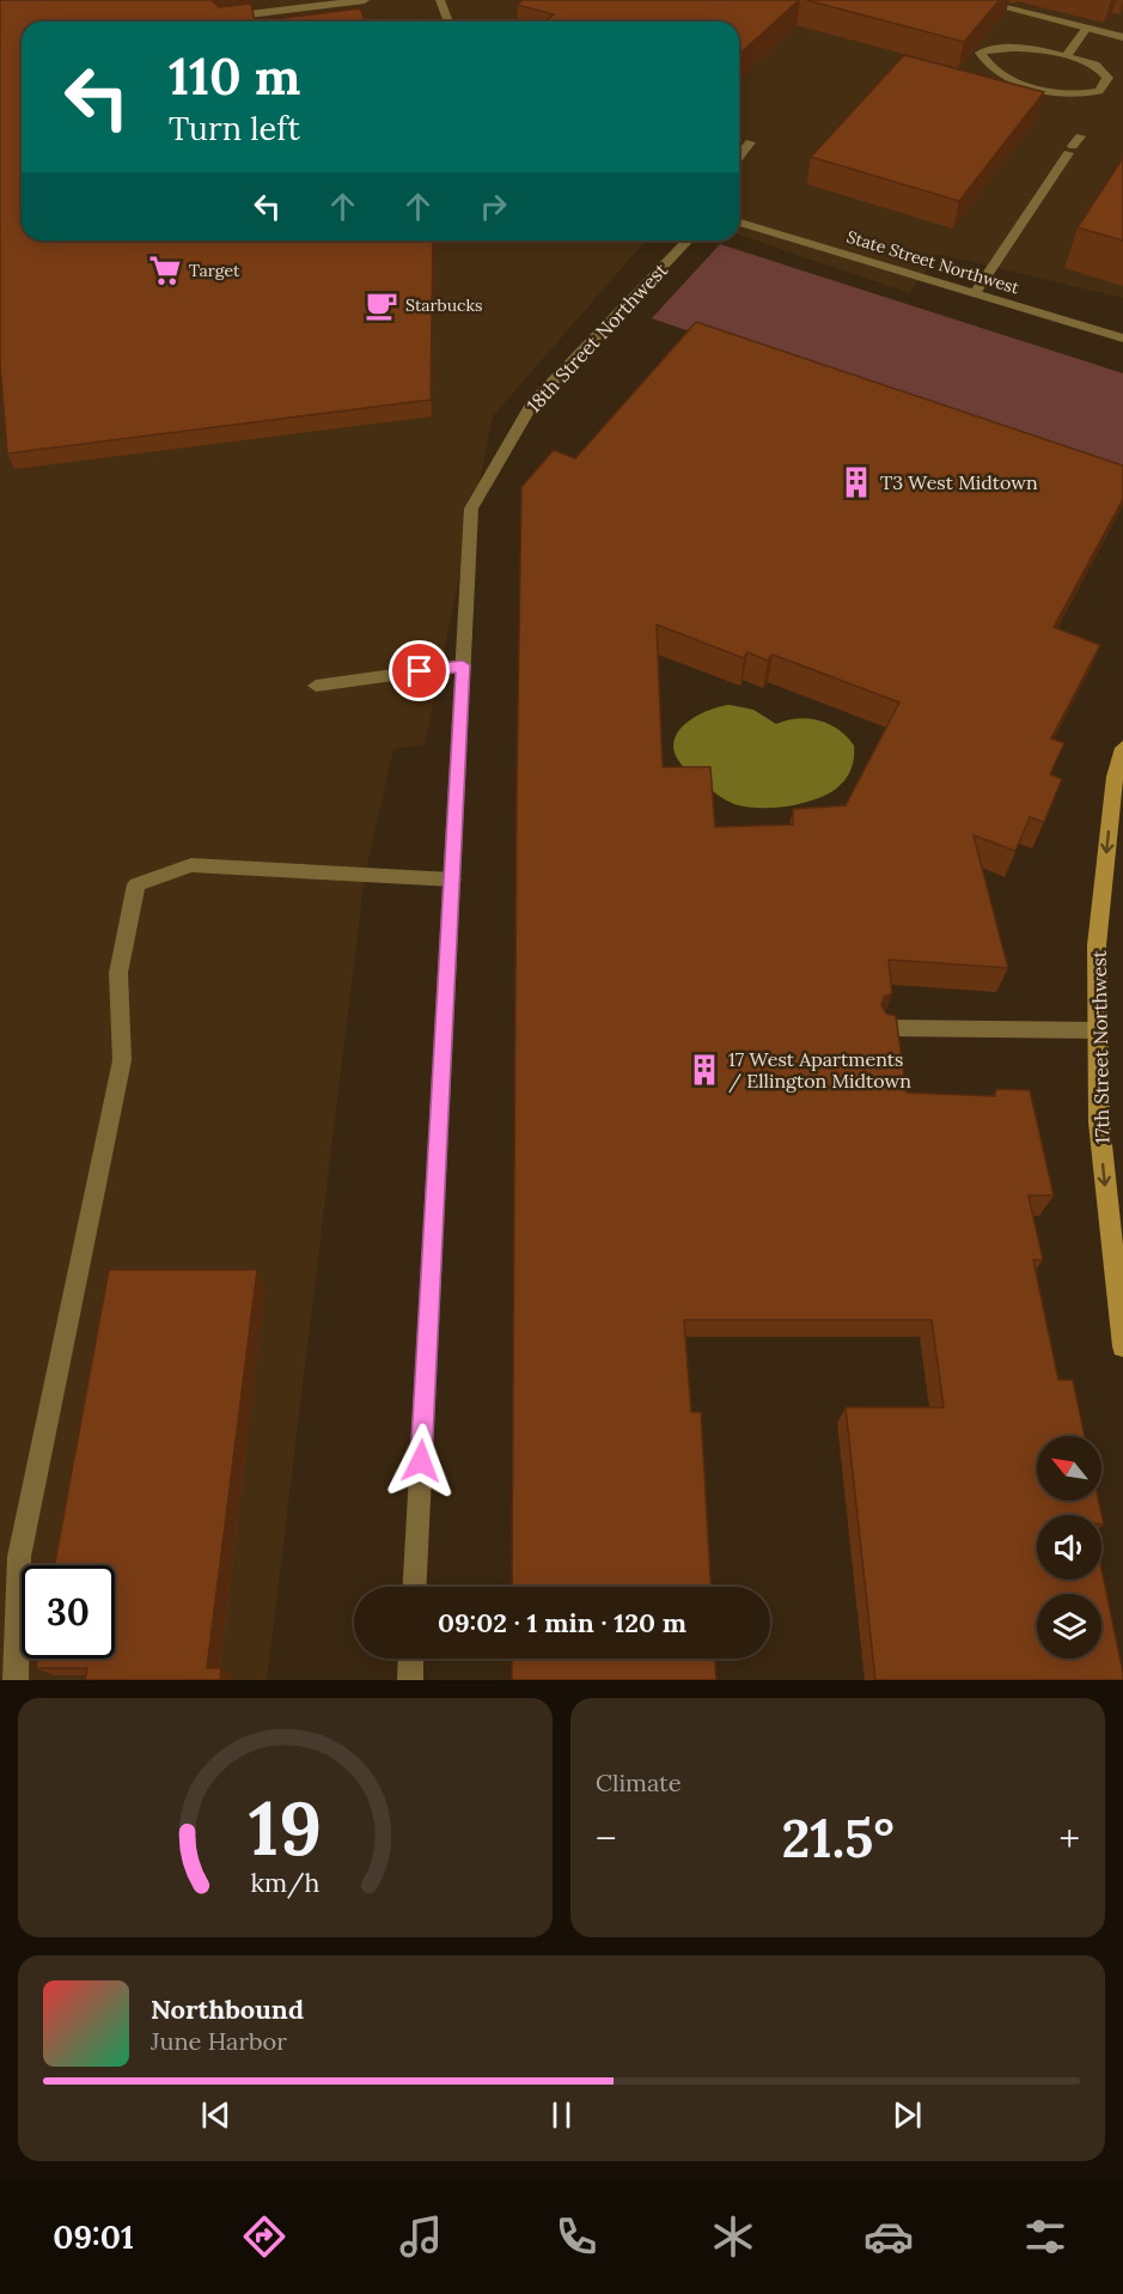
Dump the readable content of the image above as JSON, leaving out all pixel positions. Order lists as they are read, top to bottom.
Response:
{
  "streets": {
    "main road": ["17th Street Northwest"],
    "street": ["State Street Northwest", "18th Street Northwest"]
  },
  "one_way": ["17th Street Northwest"],
  "places": {
    "supermarket": ["Target"],
    "cafe": ["Starbucks"],
    "building": ["T3 West Midtown", "17 West Apartments / Ellington Midtown"]
  },
  "north": "top left",
  "page": {
    "turn": ["110 m", "Turn left"],
    "limit": "30",
    "trip": "09:02 · 1 min · 120 m",
    "tile": "Climate",
    "heat": ["−", "21.5°", "+"],
    "song": ["Northbound", "June Harbor"],
    "tabs": "09:01",
    "gauge": ["19", "km/h"]
  }
}
